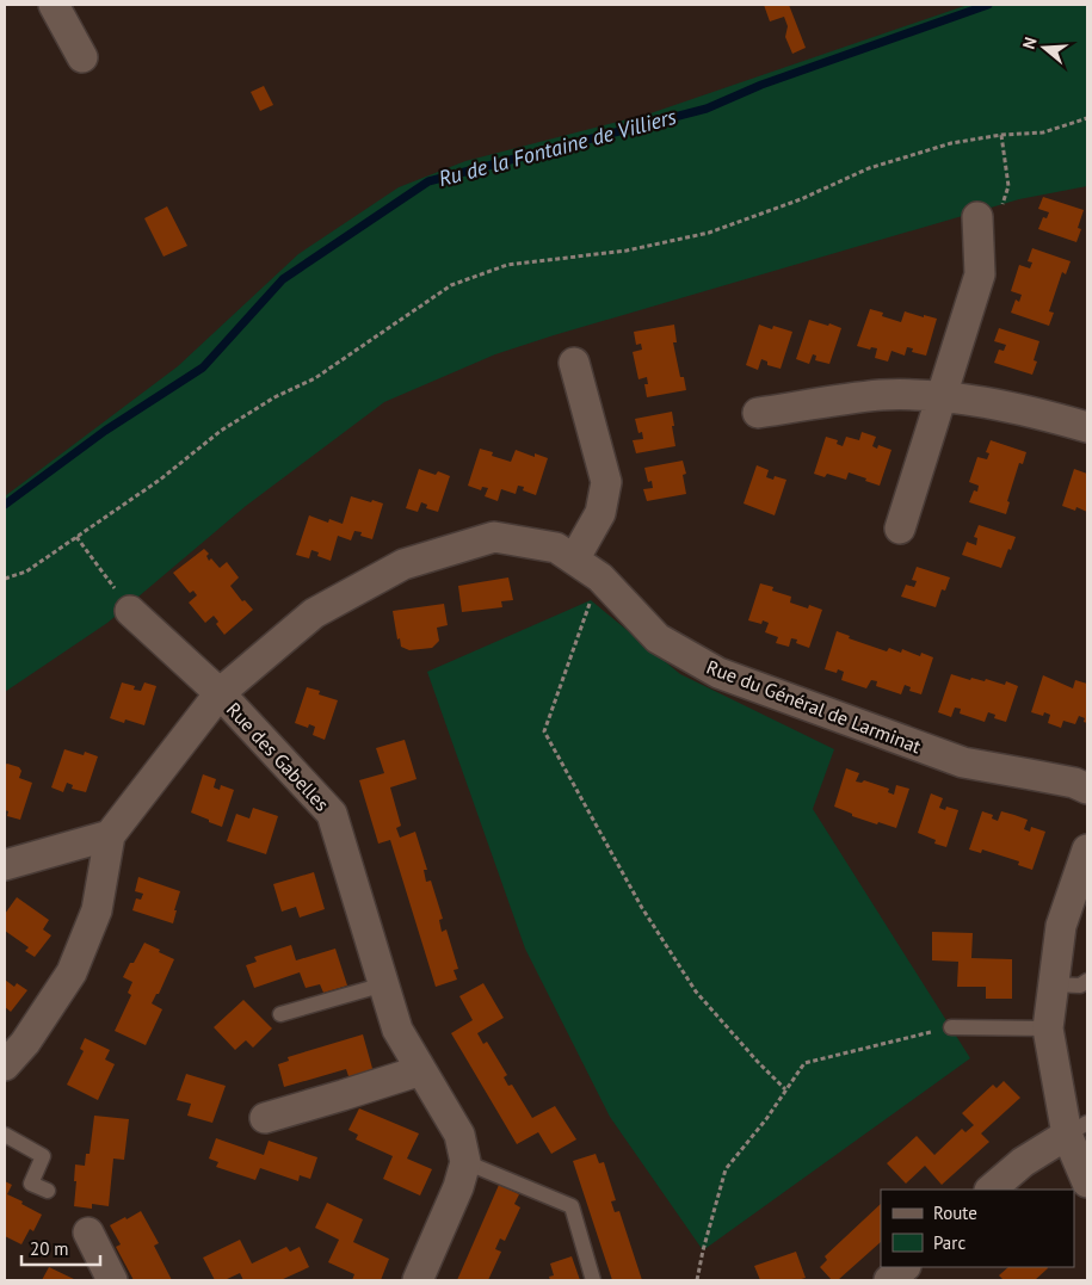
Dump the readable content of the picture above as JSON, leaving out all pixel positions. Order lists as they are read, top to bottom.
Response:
{
  "streets": {
    "street": ["Rue du Général de Larminat", "Rue des Gabelles"]
  },
  "crossings": [
    ["Rue du Général de Larminat", "Rue des Gabelles"]
  ],
  "water": ["Ru de la Fontaine de Villiers"],
  "legend": ["Route", "Parc"],
  "scale_bar": "20 m",
  "north": "left"
}
